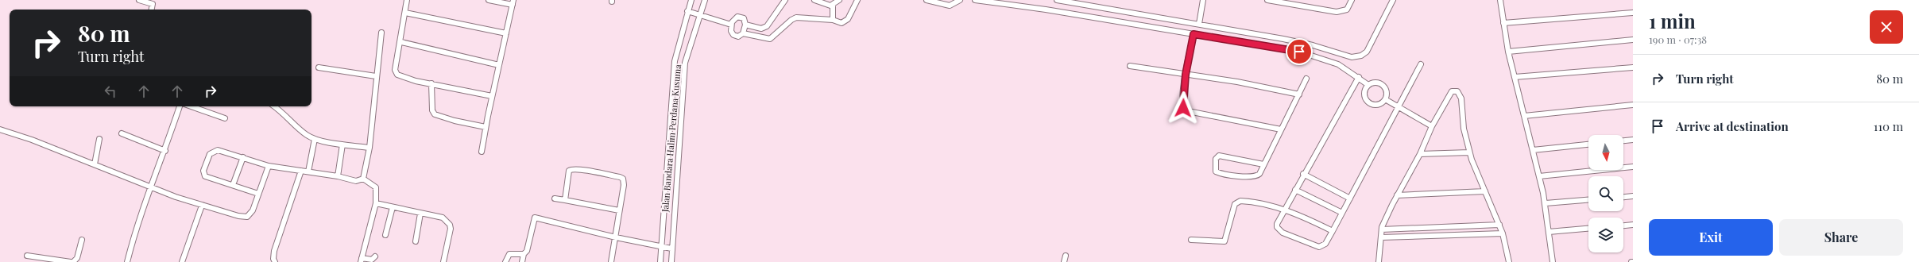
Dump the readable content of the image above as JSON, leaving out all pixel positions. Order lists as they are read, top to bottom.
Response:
{
  "streets": {
    "street": ["Jalan Bandara Halim Perdana Kusuma"]
  },
  "north": "bottom",
  "page": {
    "heading": ["1 min", "190 m · 07:38"],
    "turn": ["80 m", "Turn right"],
    "list": [
      {
        "name": "Turn right",
        "value": "80 m"
      },
      {
        "name": "Arrive at destination",
        "value": "110 m"
      }
    ],
    "buttons": ["Exit", "Share"]
  }
}
